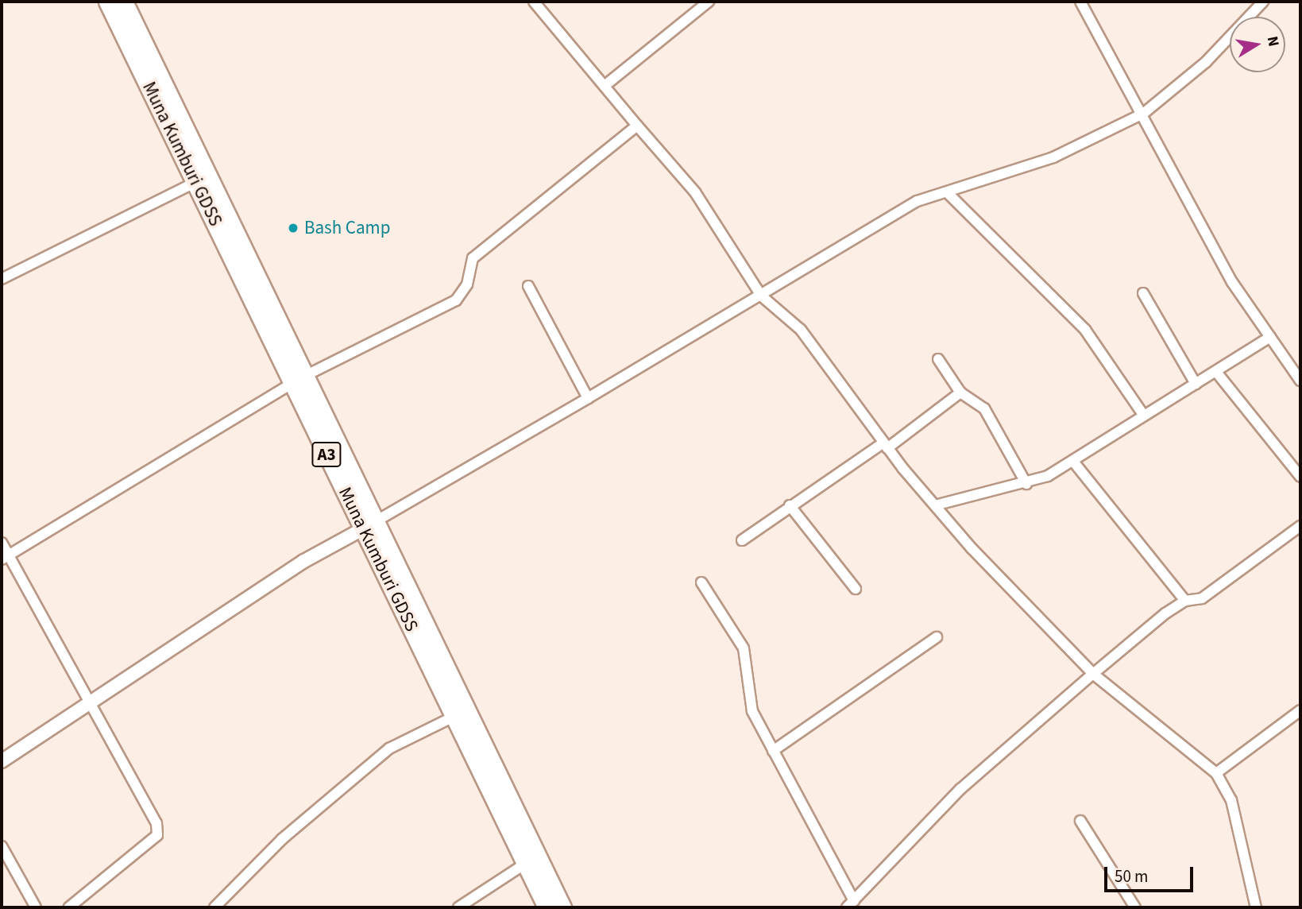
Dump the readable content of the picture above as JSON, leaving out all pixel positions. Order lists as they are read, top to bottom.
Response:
{
  "streets": {
    "highway": ["Muna Kumburi GDSS", "A3"]
  },
  "places": ["Bash Camp"],
  "scale_bar": "50 m",
  "north": "right"
}
